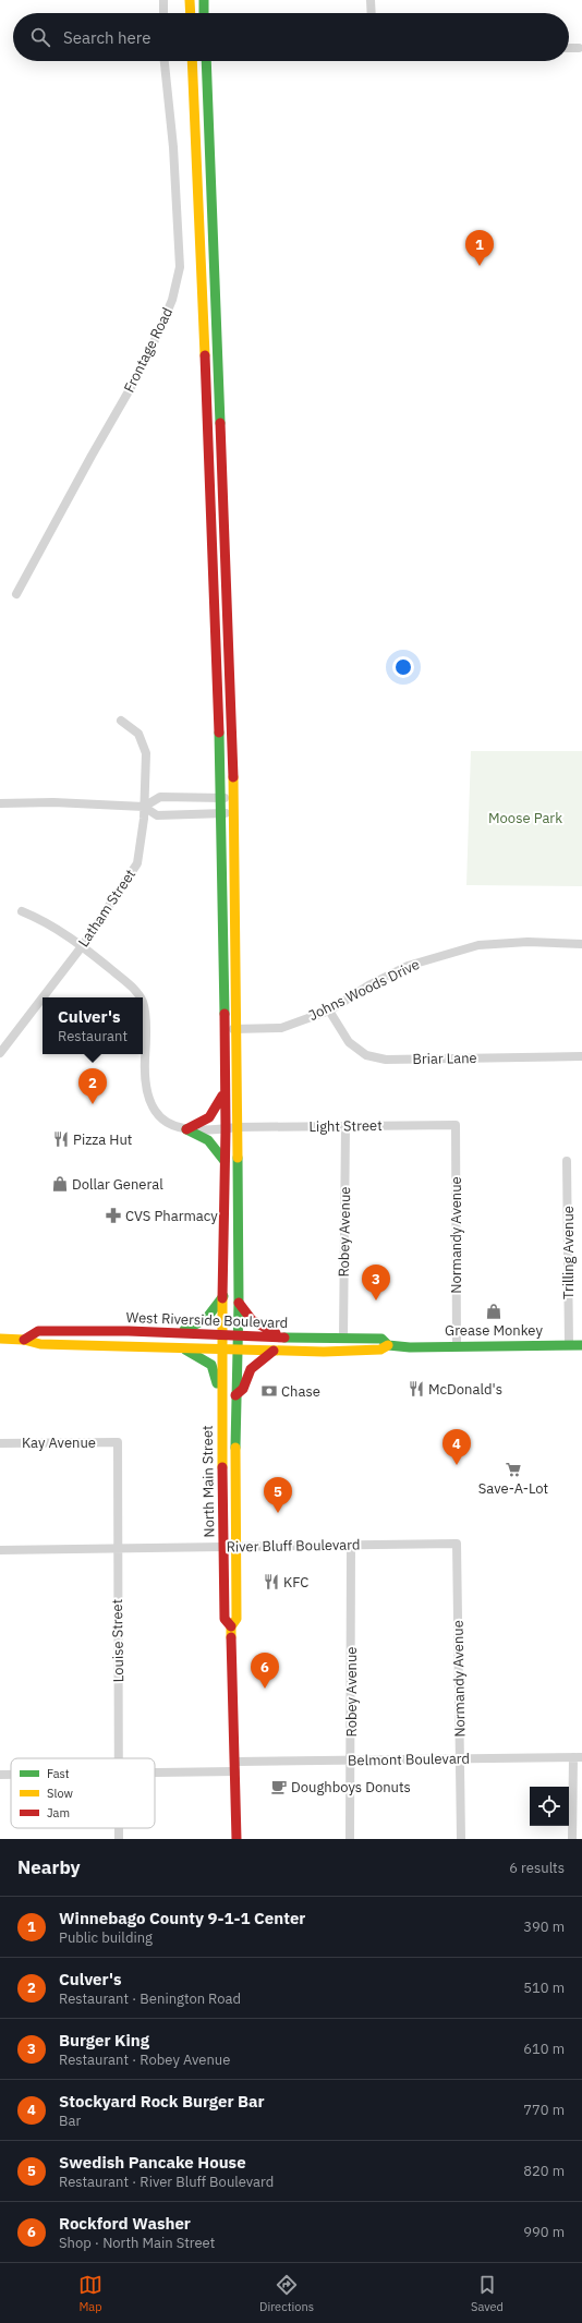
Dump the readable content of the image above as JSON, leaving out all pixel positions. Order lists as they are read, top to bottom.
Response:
{
  "streets": {
    "main road": ["West Riverside Boulevard", "North Main Street"],
    "street": [
      "Frontage Road",
      "Latham Street",
      "Johns Woods Drive",
      "Briar Lane",
      "Light Street",
      "Robey Avenue",
      "Normandy Avenue",
      "Trilling Avenue",
      "Kay Avenue",
      "River Bluff Boulevard",
      "Louise Street",
      "Belmont Boulevard"
    ]
  },
  "crossings": [
    ["Latham Street", "Light Street"],
    ["Johns Woods Drive", "Briar Lane"],
    ["Johns Woods Drive", "North Main Street"],
    ["Light Street", "Robey Avenue"],
    ["Light Street", "Normandy Avenue"],
    ["Light Street", "North Main Street"],
    ["Robey Avenue", "West Riverside Boulevard"],
    ["Robey Avenue", "River Bluff Boulevard"],
    ["Robey Avenue", "Belmont Boulevard"],
    ["Normandy Avenue", "West Riverside Boulevard"],
    ["Normandy Avenue", "River Bluff Boulevard"],
    ["Normandy Avenue", "Belmont Boulevard"],
    ["Trilling Avenue", "West Riverside Boulevard"],
    ["West Riverside Boulevard", "North Main Street"],
    ["Kay Avenue", "Louise Street"],
    ["North Main Street", "River Bluff Boulevard"],
    ["North Main Street", "Belmont Boulevard"],
    ["River Bluff Boulevard", "Louise Street"]
  ],
  "parks": ["Moose Park"],
  "places": {
    "restaurant": ["Pizza Hut", "McDonald's", "KFC"],
    "shop": ["Dollar General", "Grease Monkey"],
    "pharmacy": ["CVS Pharmacy"],
    "bank": ["Chase"],
    "supermarket": ["Save-A-Lot"],
    "cafe": ["Doughboys Donuts"]
  },
  "legend": ["Fast", "Slow", "Jam"],
  "page": {
    "search": "Search here",
    "pins": [
      "1",
      "2",
      "3",
      "4",
      "5",
      "6"
    ],
    "popup": ["Culver's", "Restaurant"],
    "heading": ["Nearby", "6 results"],
    "list": [
      {
        "mark": "1",
        "name": "Winnebago County 9-1-1 Center",
        "note": "Public building",
        "value": "390 m"
      },
      {
        "mark": "2",
        "name": "Culver's",
        "note": "Restaurant · Benington Road",
        "value": "510 m"
      },
      {
        "mark": "3",
        "name": "Burger King",
        "note": "Restaurant · Robey Avenue",
        "value": "610 m"
      },
      {
        "mark": "4",
        "name": "Stockyard Rock Burger Bar",
        "note": "Bar",
        "value": "770 m"
      },
      {
        "mark": "5",
        "name": "Swedish Pancake House",
        "note": "Restaurant · River Bluff Boulevard",
        "value": "820 m"
      },
      {
        "mark": "6",
        "name": "Rockford Washer",
        "note": "Shop · North Main Street",
        "value": "990 m"
      }
    ],
    "nav": ["Map", "Directions", "Saved"]
  }
}
